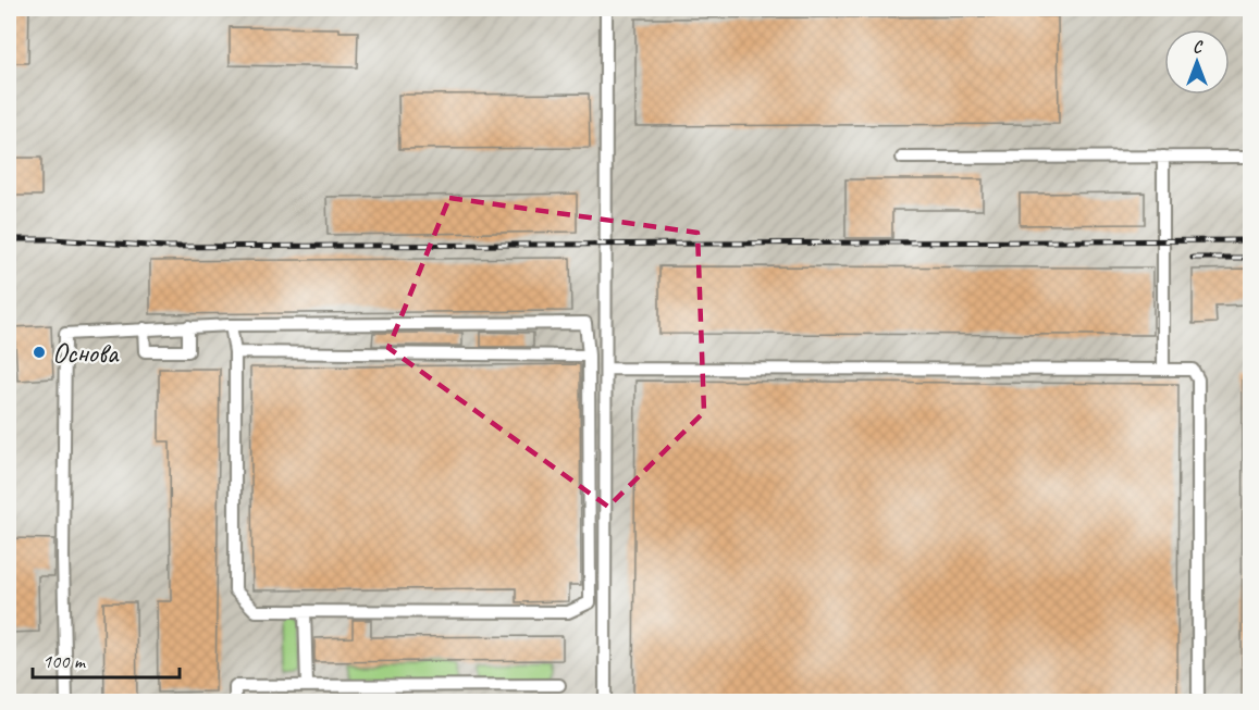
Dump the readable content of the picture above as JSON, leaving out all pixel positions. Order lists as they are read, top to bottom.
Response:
{
  "places": ["Основа"],
  "scale_bar": "100 m",
  "north": "top"
}
